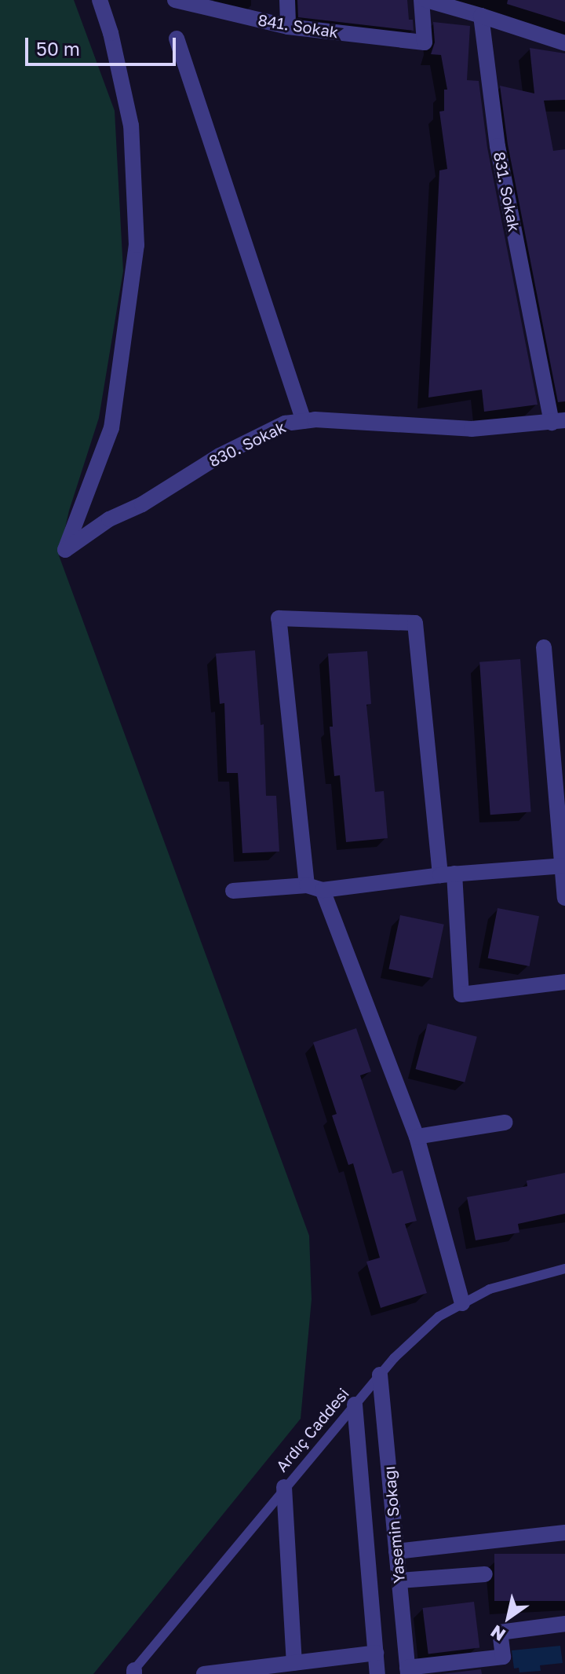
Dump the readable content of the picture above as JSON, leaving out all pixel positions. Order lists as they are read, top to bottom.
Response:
{
  "streets": {
    "street": [
      "841. Sokak",
      "831. Sokak",
      "830. Sokak",
      "Yasemin Sokağı"
    ],
    "lane": ["Ardıç Caddesi"]
  },
  "crossings": [
    ["831. Sokak", "830. Sokak"],
    ["Ardıç Caddesi", "Yasemin Sokağı"]
  ],
  "scale_bar": "50 m",
  "north": "bottom left"
}
